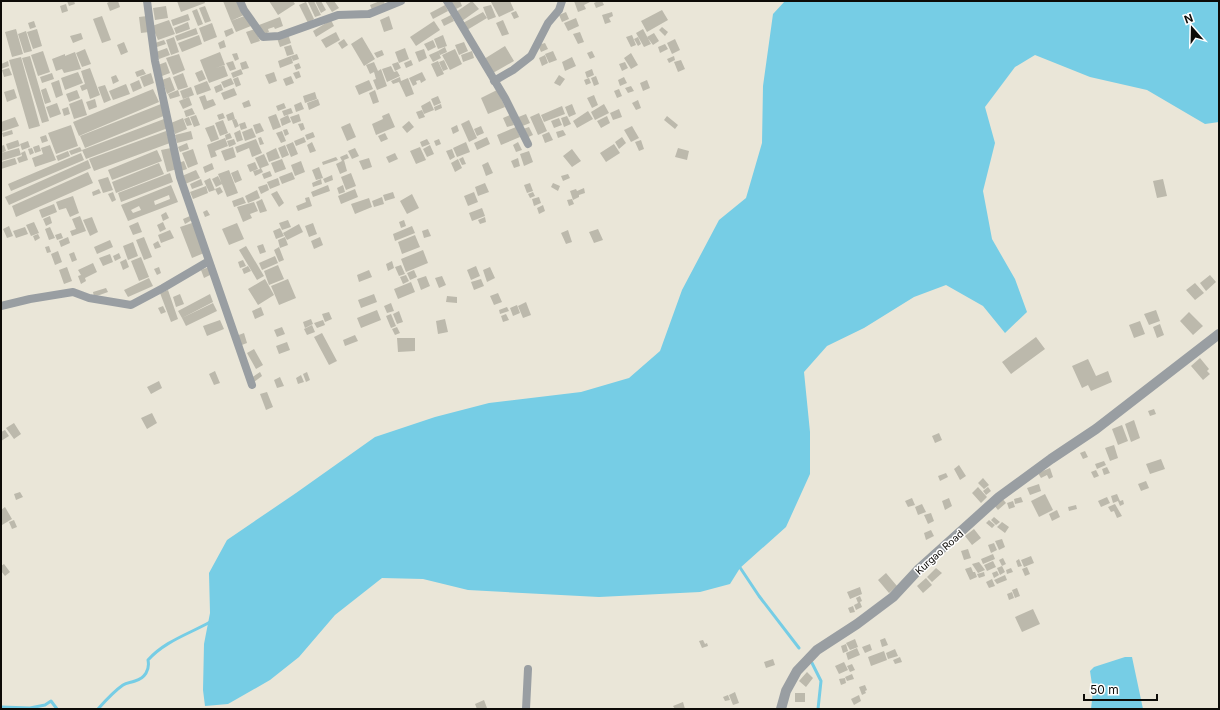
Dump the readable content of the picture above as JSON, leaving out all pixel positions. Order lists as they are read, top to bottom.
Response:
{
  "streets": {
    "street": ["Kurgao Road"]
  },
  "scale_bar": "50 m",
  "north": "top"
}
